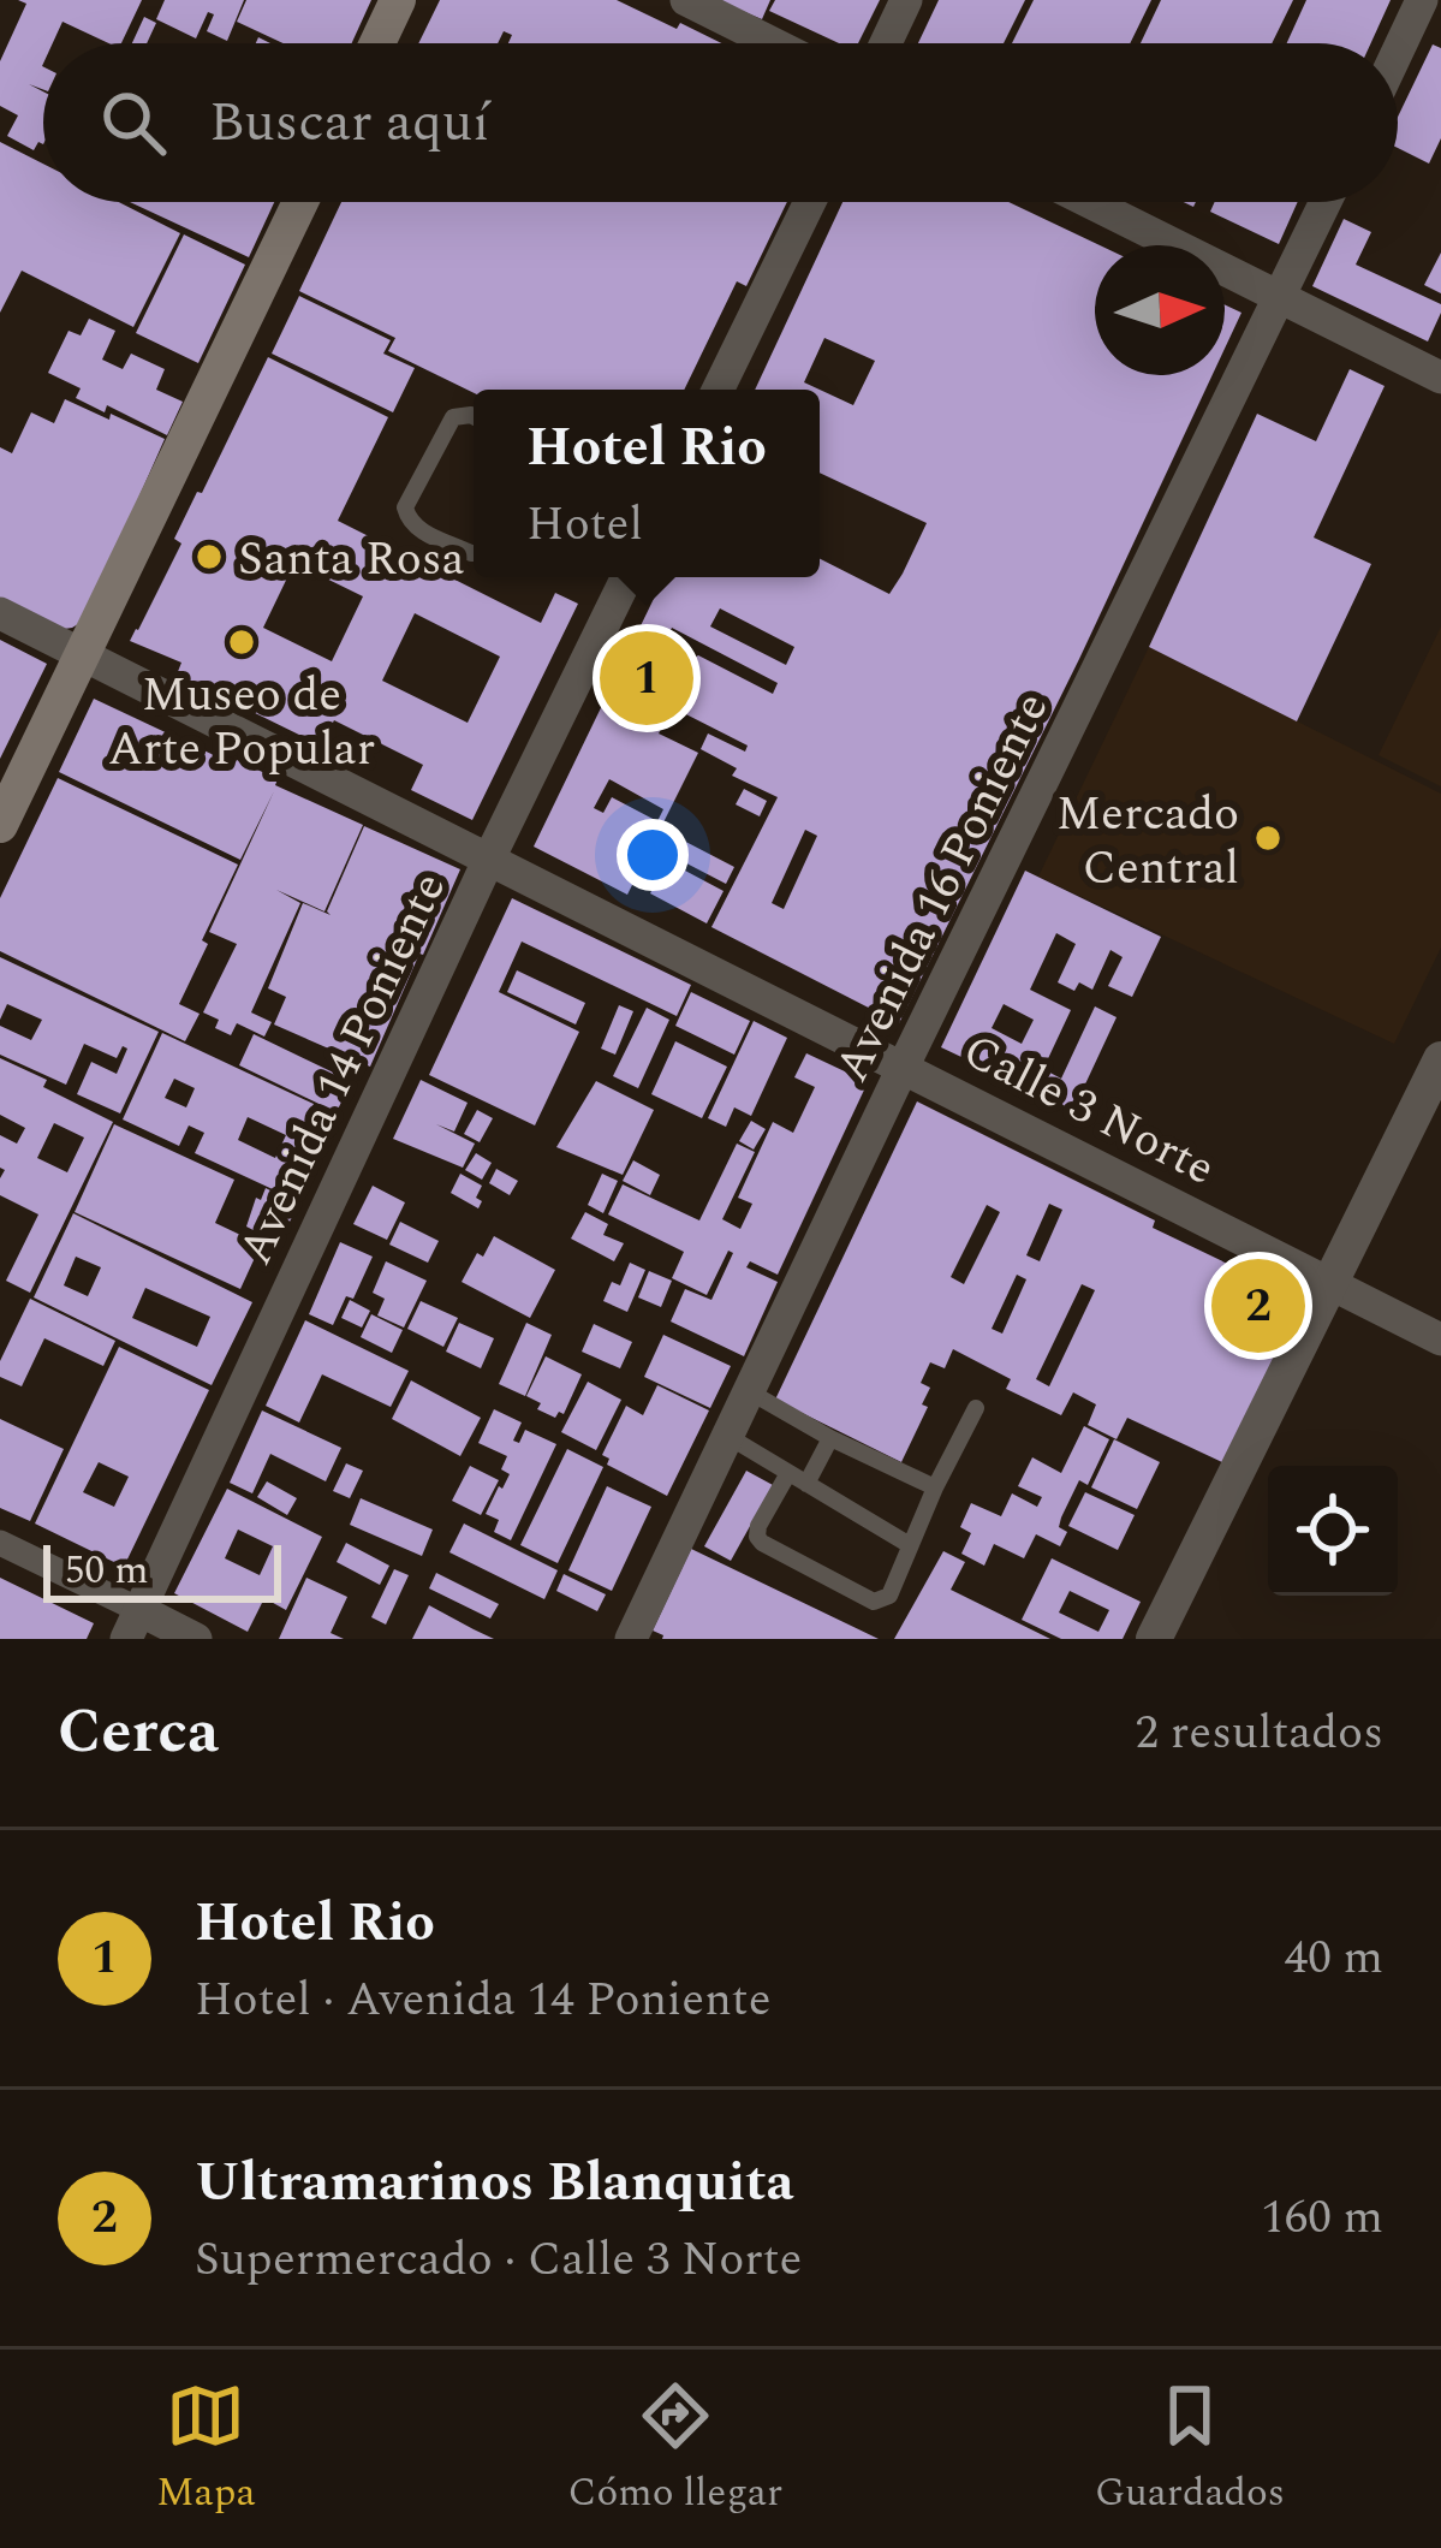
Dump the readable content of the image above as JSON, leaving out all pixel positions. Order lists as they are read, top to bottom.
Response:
{
  "streets": {
    "street": ["Avenida 16 Poniente", "Avenida 14 Poniente", "Calle 3 Norte"]
  },
  "crossings": [
    ["Avenida 16 Poniente", "Calle 3 Norte"],
    ["Avenida 14 Poniente", "Calle 3 Norte"]
  ],
  "places": ["Santa Rosa", "Museo de Arte Popular", "Mercado Central"],
  "scale_bar": "50 m",
  "north": "right",
  "page": {
    "search": "Buscar aquí",
    "popup": ["Hotel Rio", "Hotel"],
    "pins": ["1", "2"],
    "scale": "50 m",
    "heading": ["Cerca", "2 resultados"],
    "list": [
      {
        "mark": "1",
        "name": "Hotel Rio",
        "note": "Hotel · Avenida 14 Poniente",
        "value": "40 m"
      },
      {
        "mark": "2",
        "name": "Ultramarinos Blanquita",
        "note": "Supermercado · Calle 3 Norte",
        "value": "160 m"
      }
    ],
    "nav": ["Mapa", "Cómo llegar", "Guardados"]
  }
}
